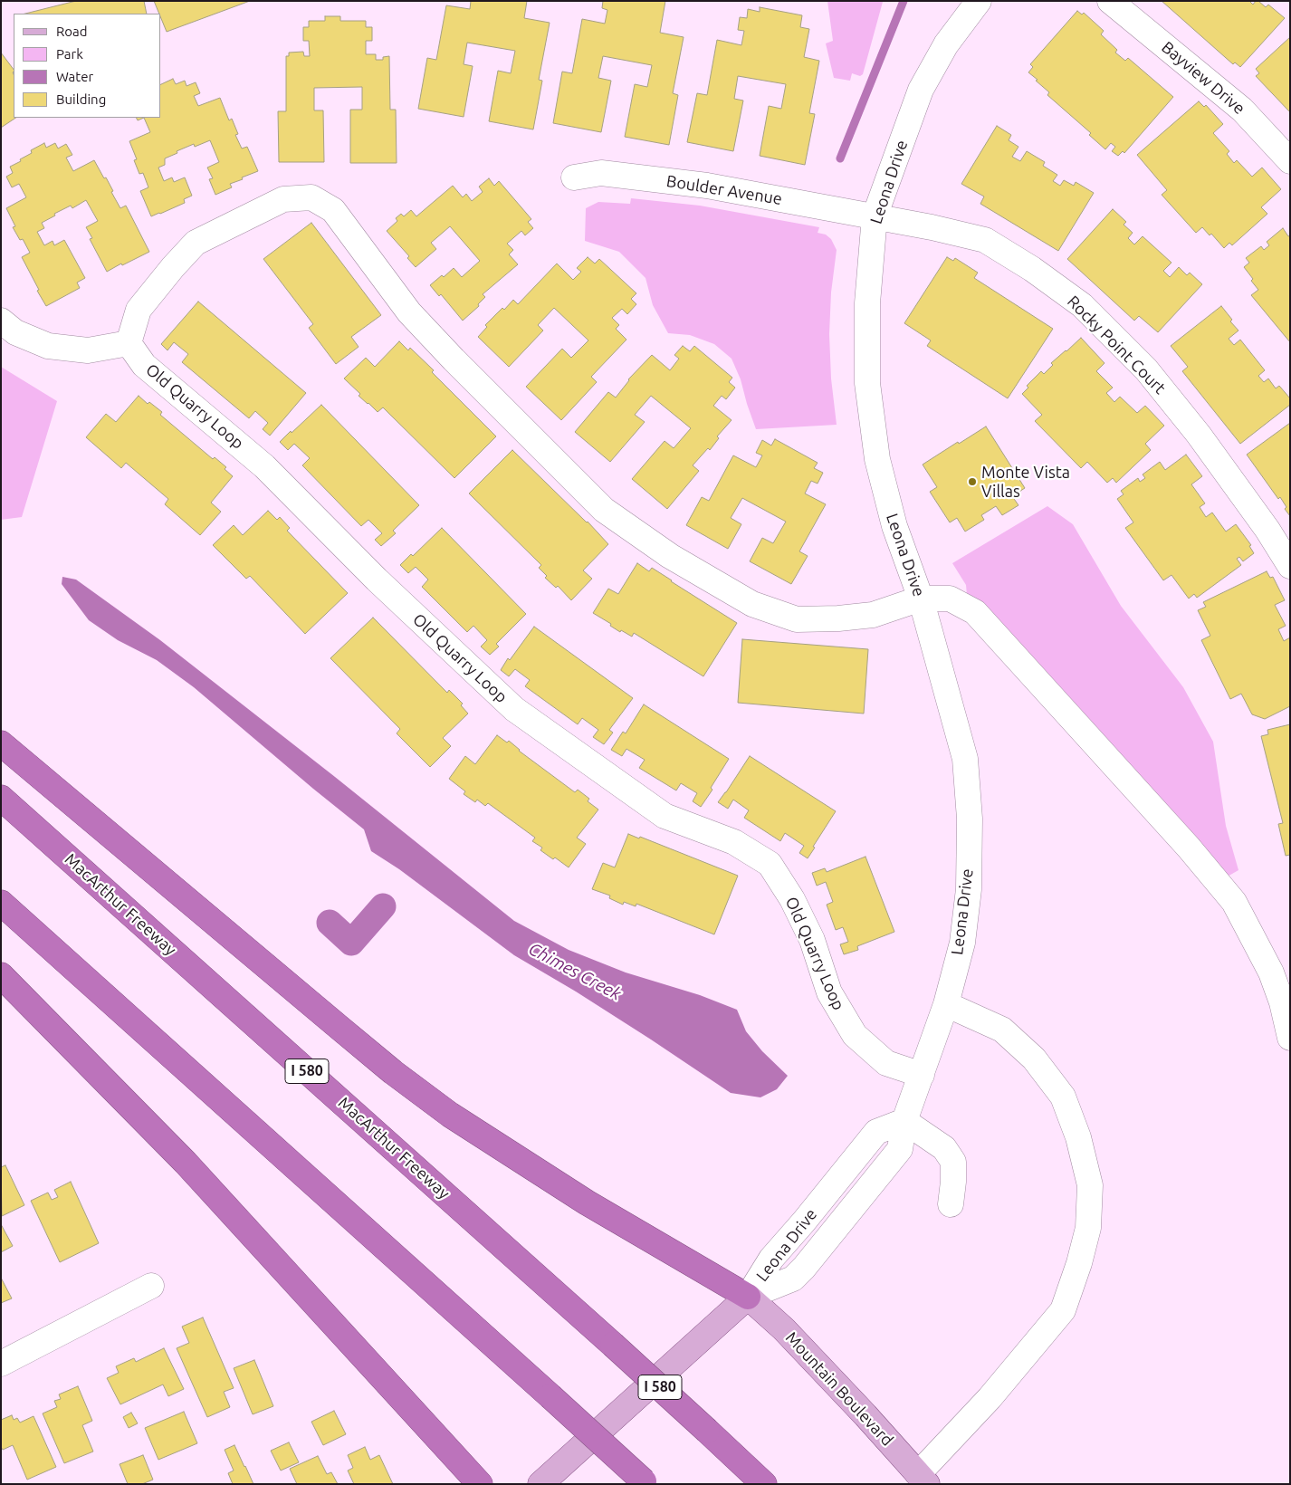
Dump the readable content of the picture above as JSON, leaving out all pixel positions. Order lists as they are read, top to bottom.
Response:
{
  "streets": {
    "highway": ["MacArthur Freeway", "I 580"],
    "main road": ["Mountain Boulevard"],
    "street": [
      "Bayview Drive",
      "Leona Drive",
      "Boulder Avenue",
      "Rocky Point Court",
      "Old Quarry Loop"
    ]
  },
  "crossings": [
    ["Leona Drive", "Boulder Avenue"],
    ["Leona Drive", "Rocky Point Court"],
    ["Leona Drive", "Old Quarry Loop"],
    ["Leona Drive", "Mountain Boulevard"],
    ["Boulder Avenue", "Rocky Point Court"]
  ],
  "water": ["Chimes Creek"],
  "places": ["Monte Vista Villas"],
  "legend": [
    "Road",
    "Park",
    "Water",
    "Building"
  ]
}
